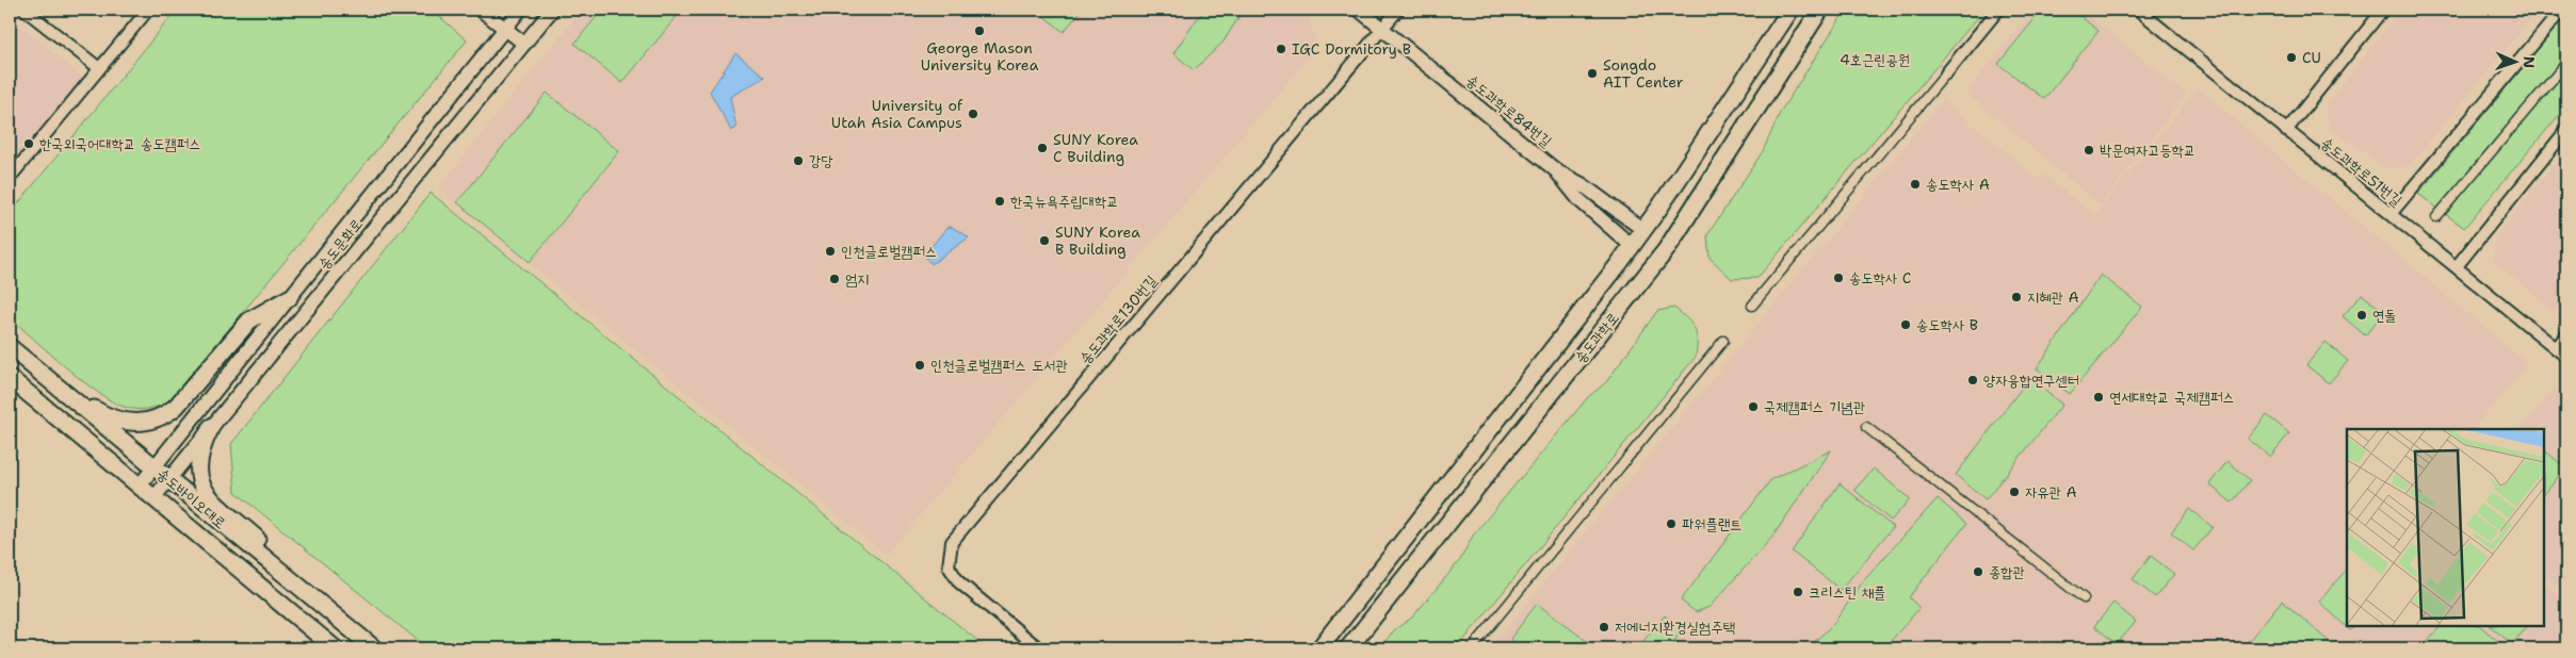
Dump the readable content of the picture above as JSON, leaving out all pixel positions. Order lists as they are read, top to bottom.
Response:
{
  "streets": {
    "main road": ["송도과학로", "송도바이오대로"],
    "street": [
      "송도과학로84번길",
      "송도과학로51번길",
      "송도문화로",
      "송도과학로130번길"
    ]
  },
  "crossings": [
    ["송도과학로84번길", "송도과학로130번길"],
    ["송도과학로84번길", "송도과학로"],
    ["송도문화로", "송도바이오대로"]
  ],
  "parks": ["4호근린공원"],
  "places": [
    "George Mason University Korea",
    "IGC Dormitory B",
    "CU",
    "Songdo AIT Center",
    "University of Utah Asia Campus",
    "한국외국어대학교 송도캠퍼스",
    "SUNY Korea C Building",
    "박문여자고등학교",
    "강당",
    "송도학사 A",
    "한국뉴욕주립대학교",
    "SUNY Korea B Building",
    "인천글로벌캠퍼스",
    "송도학사 C",
    "엄지",
    "지혜관 A",
    "연돌",
    "송도학사 B",
    "인천글로벌캠퍼스 도서관",
    "양자융합연구센터",
    "연세대학교 국제캠퍼스",
    "국제캠퍼스 기념관",
    "자유관 A",
    "파워플랜트",
    "종합관",
    "크리스틴 채플",
    "저에너지환경실험주택"
  ],
  "north": "right"
}
